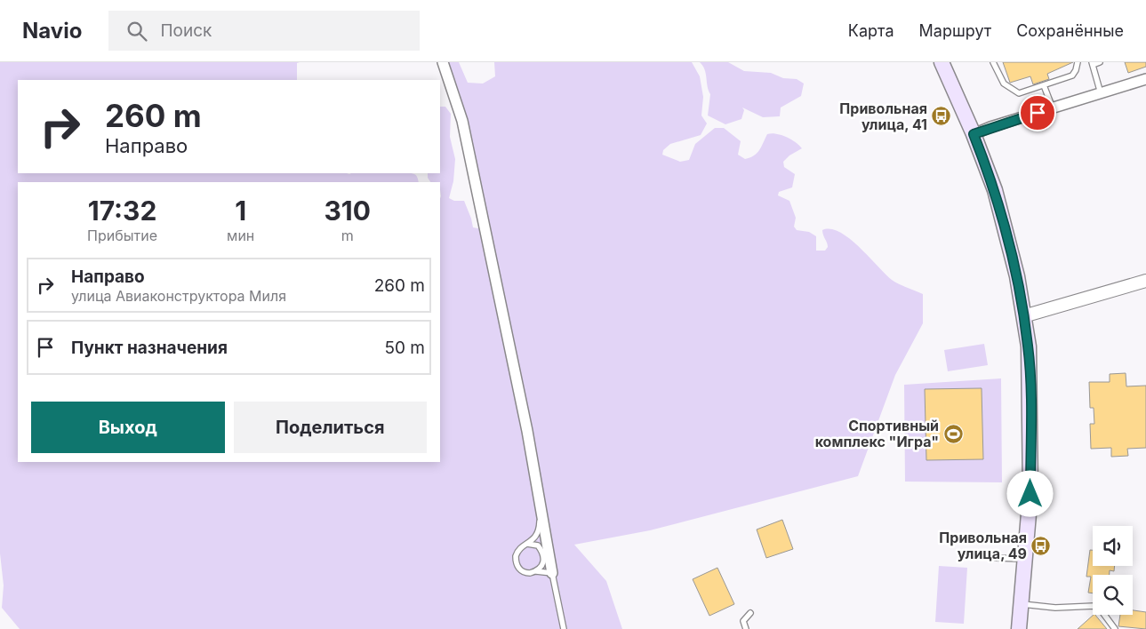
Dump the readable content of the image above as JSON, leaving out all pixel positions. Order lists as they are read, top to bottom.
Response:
{
  "places": {
    "bus stop": ["Привольная улица, 41", "Привольная улица, 49"],
    "sports": ["Спортивный комплекс \"Игра\""]
  },
  "page": {
    "header": "Navio",
    "search": "Поиск",
    "nav": ["Карта", "Маршрут", "Сохранённые"],
    "turn": ["260 m", "Направо"],
    "eta": [
      "17:32",
      "Прибытие",
      "1",
      "мин",
      "310",
      "m"
    ],
    "list": [
      {
        "name": "Направо",
        "note": "улица Авиаконструктора Миля",
        "value": "260 m"
      },
      {
        "name": "Пункт назначения",
        "value": "50 m"
      }
    ],
    "buttons": ["Выход", "Поделиться"]
  }
}
